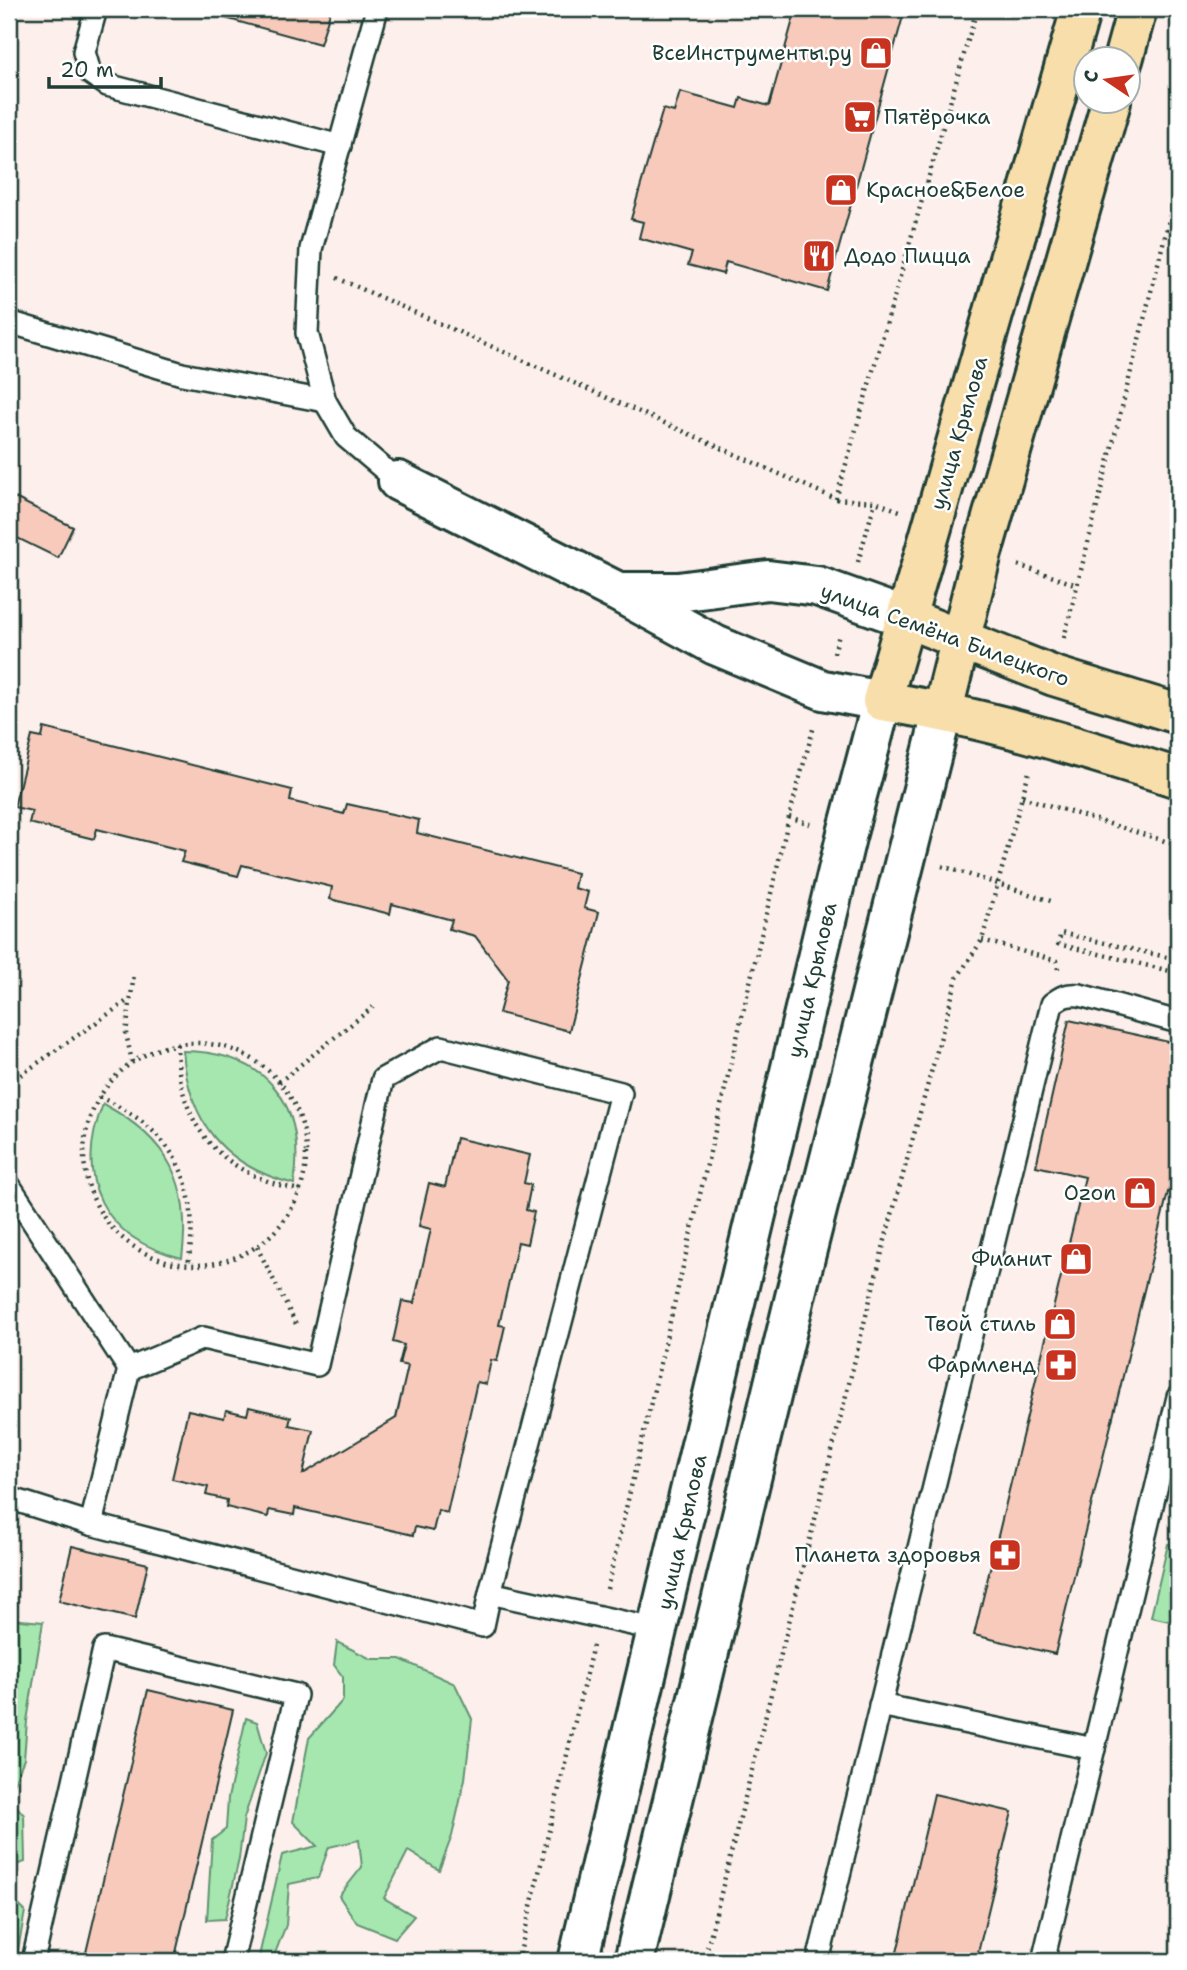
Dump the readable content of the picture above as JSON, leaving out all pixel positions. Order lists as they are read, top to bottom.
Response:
{
  "streets": {
    "main road": ["улица Крылова", "улица Семёна Билецкого"]
  },
  "crossings": [
    ["улица Крылова", "улица Семёна Билецкого"]
  ],
  "places": {
    "shop": [
      "ВсеИнструменты.ру",
      "Красное&Белое",
      "Ozon",
      "Фианит",
      "Твой стиль"
    ],
    "supermarket": ["Пятёрочка"],
    "restaurant": ["Додо Пицца"],
    "pharmacy": ["Фармленд", "Планета здоровья"]
  },
  "scale_bar": "20 m",
  "north": "left"
}
